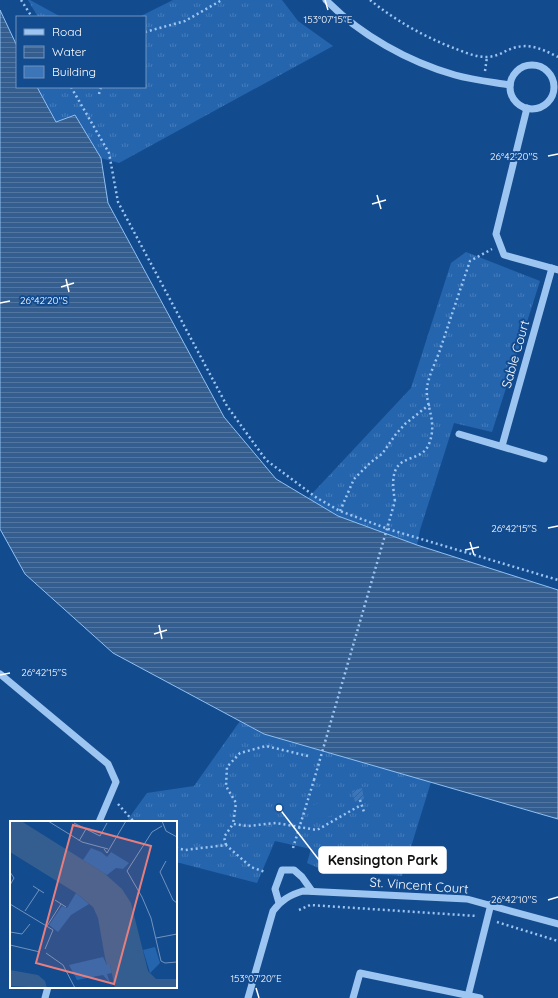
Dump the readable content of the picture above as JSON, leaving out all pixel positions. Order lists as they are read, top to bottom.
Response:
{
  "streets": {
    "street": ["Sable Court", "St. Vincent Court"]
  },
  "places": ["Kensington Park"],
  "legend": ["Road", "Water", "Building"],
  "coordinates": [
    "153°07'15\"E",
    "26°42'20\"S",
    "26°42'15\"S",
    "26°42'10\"S",
    "153°07'20\"E"
  ]
}
